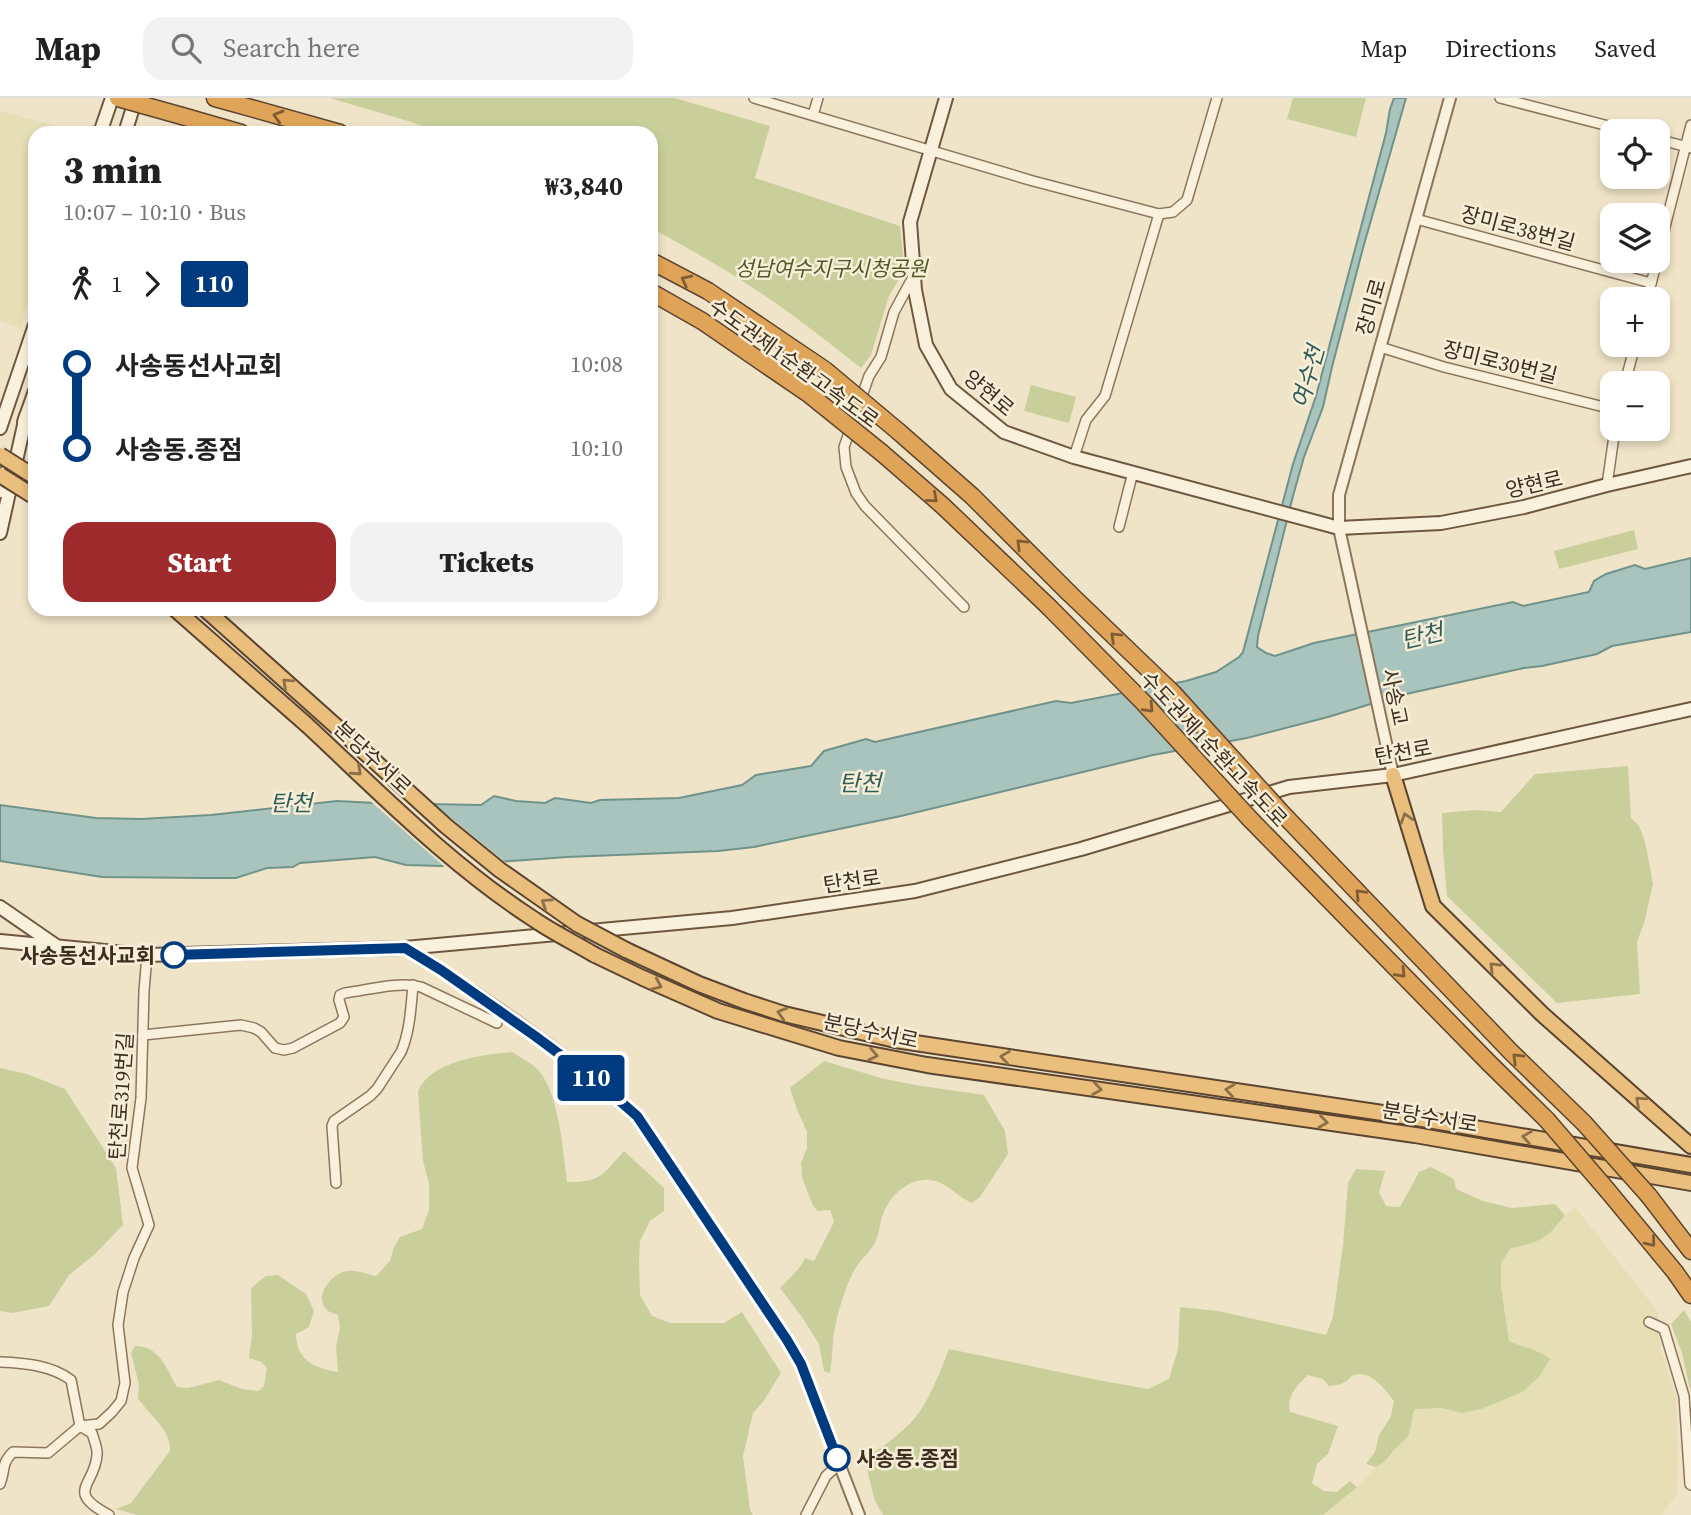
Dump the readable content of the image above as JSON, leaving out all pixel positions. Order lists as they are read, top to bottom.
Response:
{
  "streets": {
    "highway": ["수도권제1순환고속도로", "분당수서로"],
    "main road": ["양현로", "탄천로"],
    "street": [
      "장미로38번길",
      "장미로",
      "장미로30번길",
      "사송교",
      "탄천로319번길"
    ]
  },
  "crossings": [
    ["장미로38번길", "장미로"],
    ["장미로", "장미로30번길"],
    ["장미로", "양현로"],
    ["장미로", "사송교"],
    ["사송교", "탄천로"],
    ["탄천로", "탄천로319번길"]
  ],
  "water": ["여수천", "탄천"],
  "parks": ["성남여수지구시청공원"],
  "places": ["사송동선사교회", "사송동.종점"],
  "lines": ["bus line 110"],
  "page": {
    "header": "Map",
    "search": "Search here",
    "nav": ["Map", "Directions", "Saved"],
    "on_map": "110",
    "map_buttons": ["+", "−"],
    "heading": ["3 min", "10:07 – 10:10 · Bus", "₩3,840"],
    "legs": ["1", "110"],
    "list": [
      {
        "name": "사송동선사교회",
        "value": "10:08"
      },
      {
        "name": "사송동.종점",
        "value": "10:10"
      }
    ],
    "buttons": ["Start", "Tickets"]
  }
}
